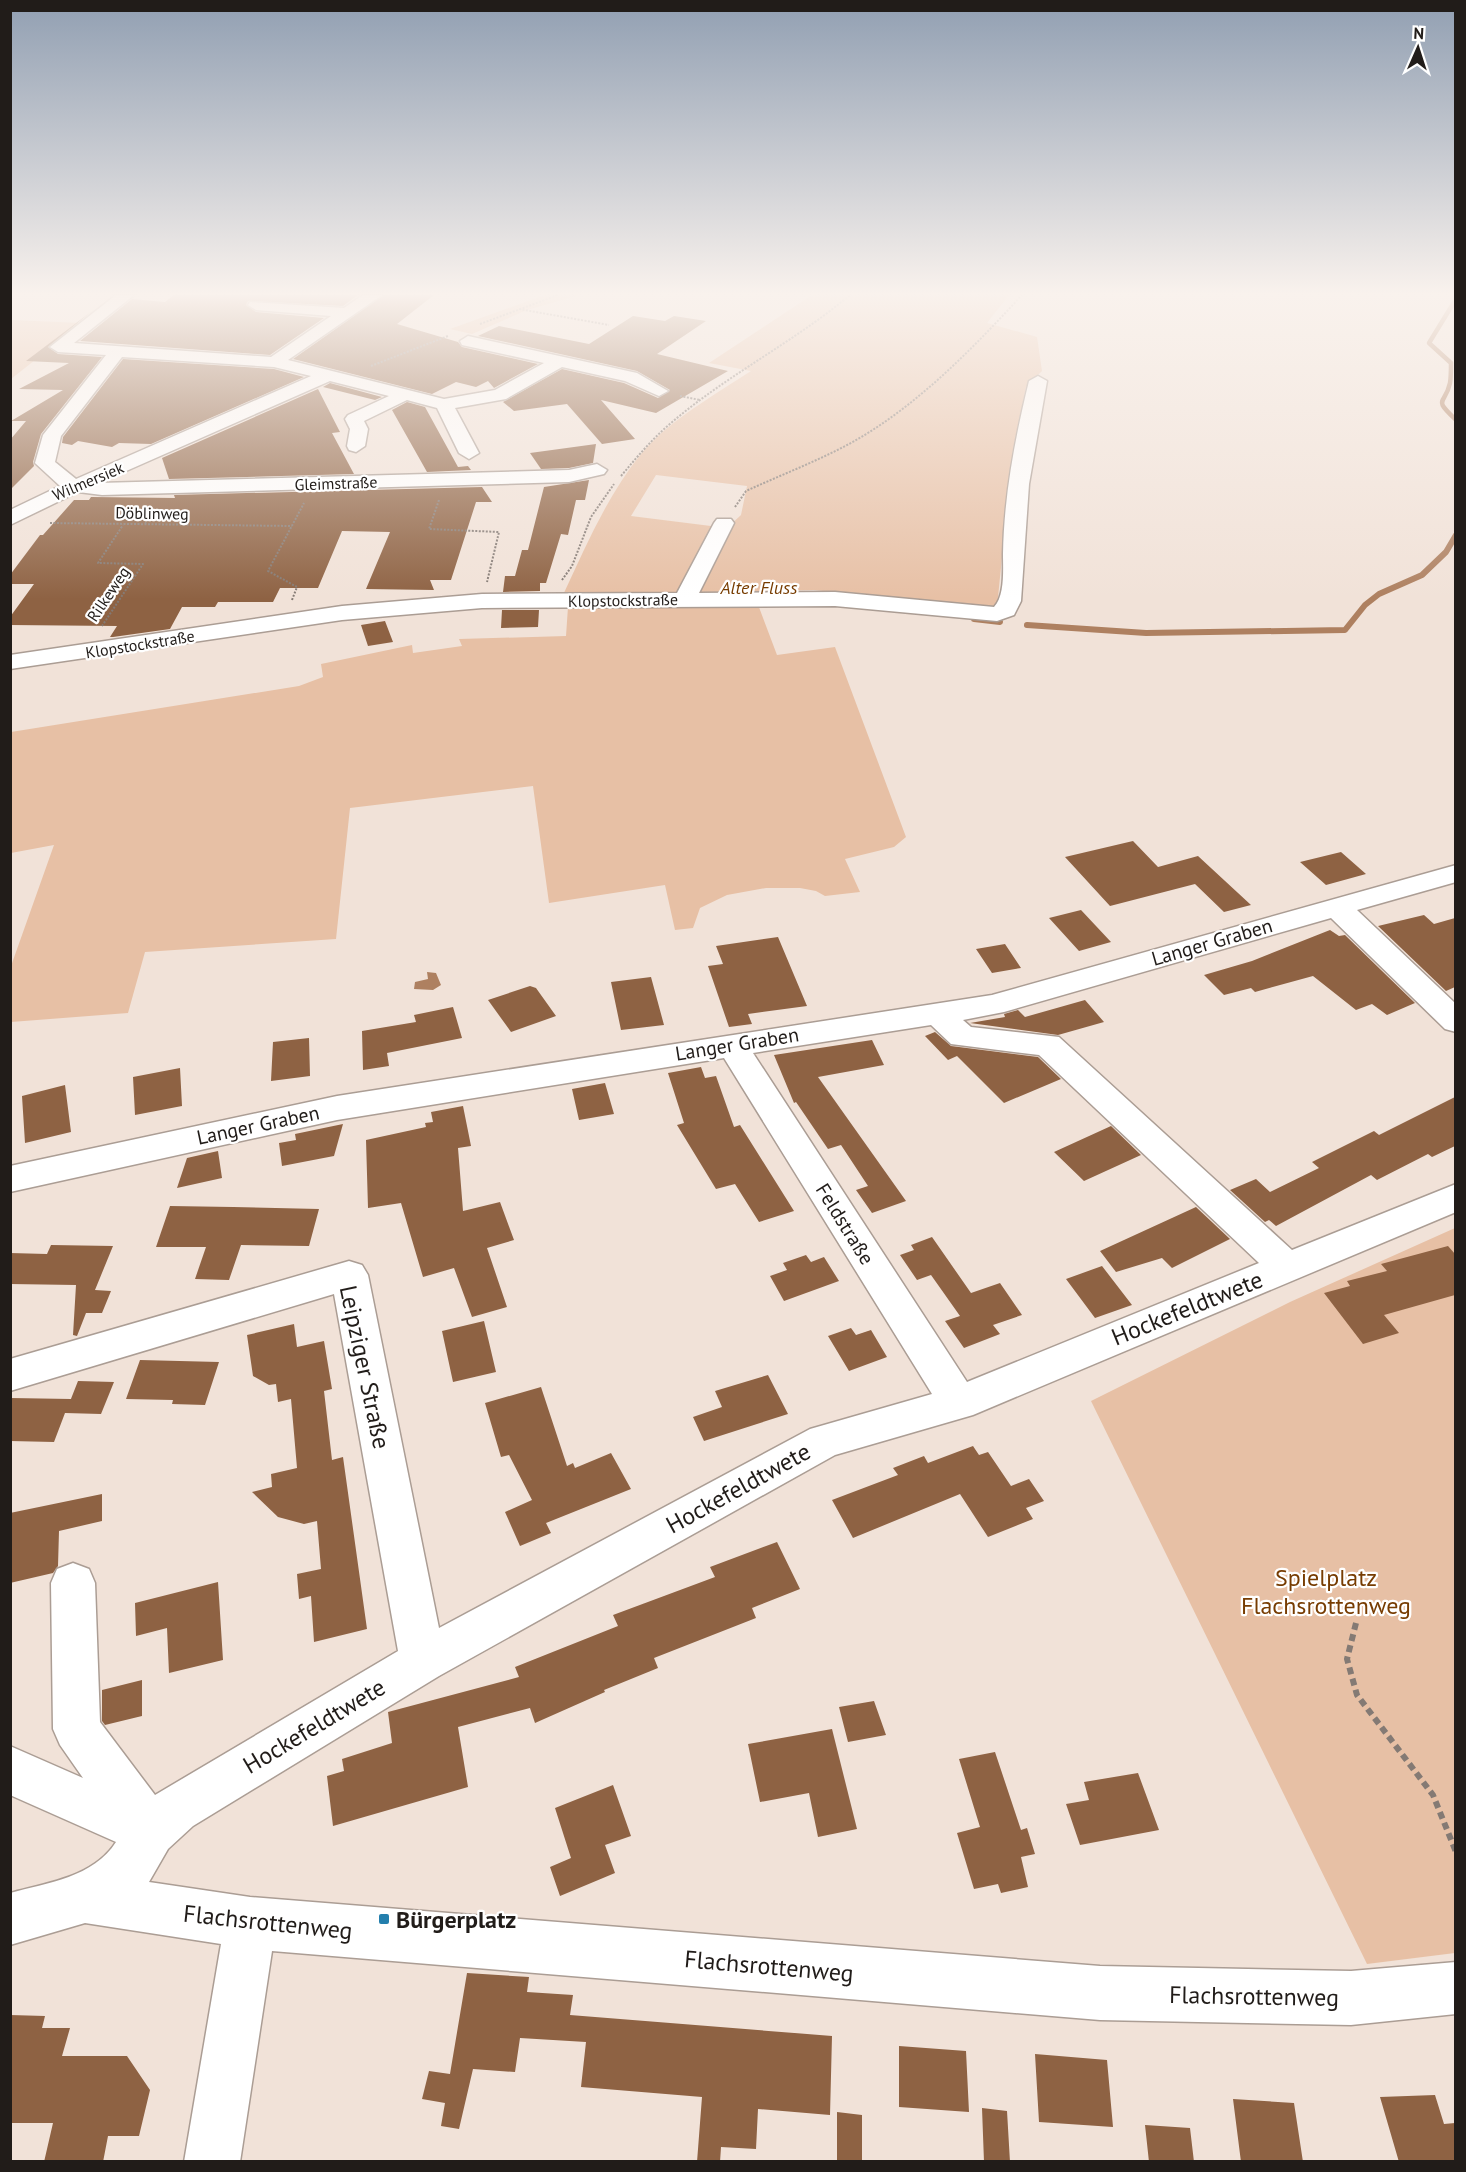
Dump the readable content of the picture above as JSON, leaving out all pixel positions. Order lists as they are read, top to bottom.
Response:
{
  "streets": {
    "street": [
      "Wilmersiek",
      "Gleimstraße",
      "Klopstockstraße",
      "Langer Graben",
      "Feldstraße",
      "Hockefeldtwete",
      "Leipziger Straße",
      "Flachsrottenweg"
    ],
    "path": ["Döblinweg", "Rilkeweg"]
  },
  "crossings": [
    ["Wilmersiek", "Gleimstraße"],
    ["Döblinweg", "Rilkeweg"],
    ["Rilkeweg", "Klopstockstraße"],
    ["Langer Graben", "Feldstraße"],
    ["Feldstraße", "Hockefeldtwete"],
    ["Hockefeldtwete", "Leipziger Straße"],
    ["Hockefeldtwete", "Flachsrottenweg"]
  ],
  "water": ["Alter Fluss"],
  "parks": ["Spielplatz Flachsrottenweg"],
  "places": {
    "transit": ["Bürgerplatz"]
  },
  "north": "top"
}
